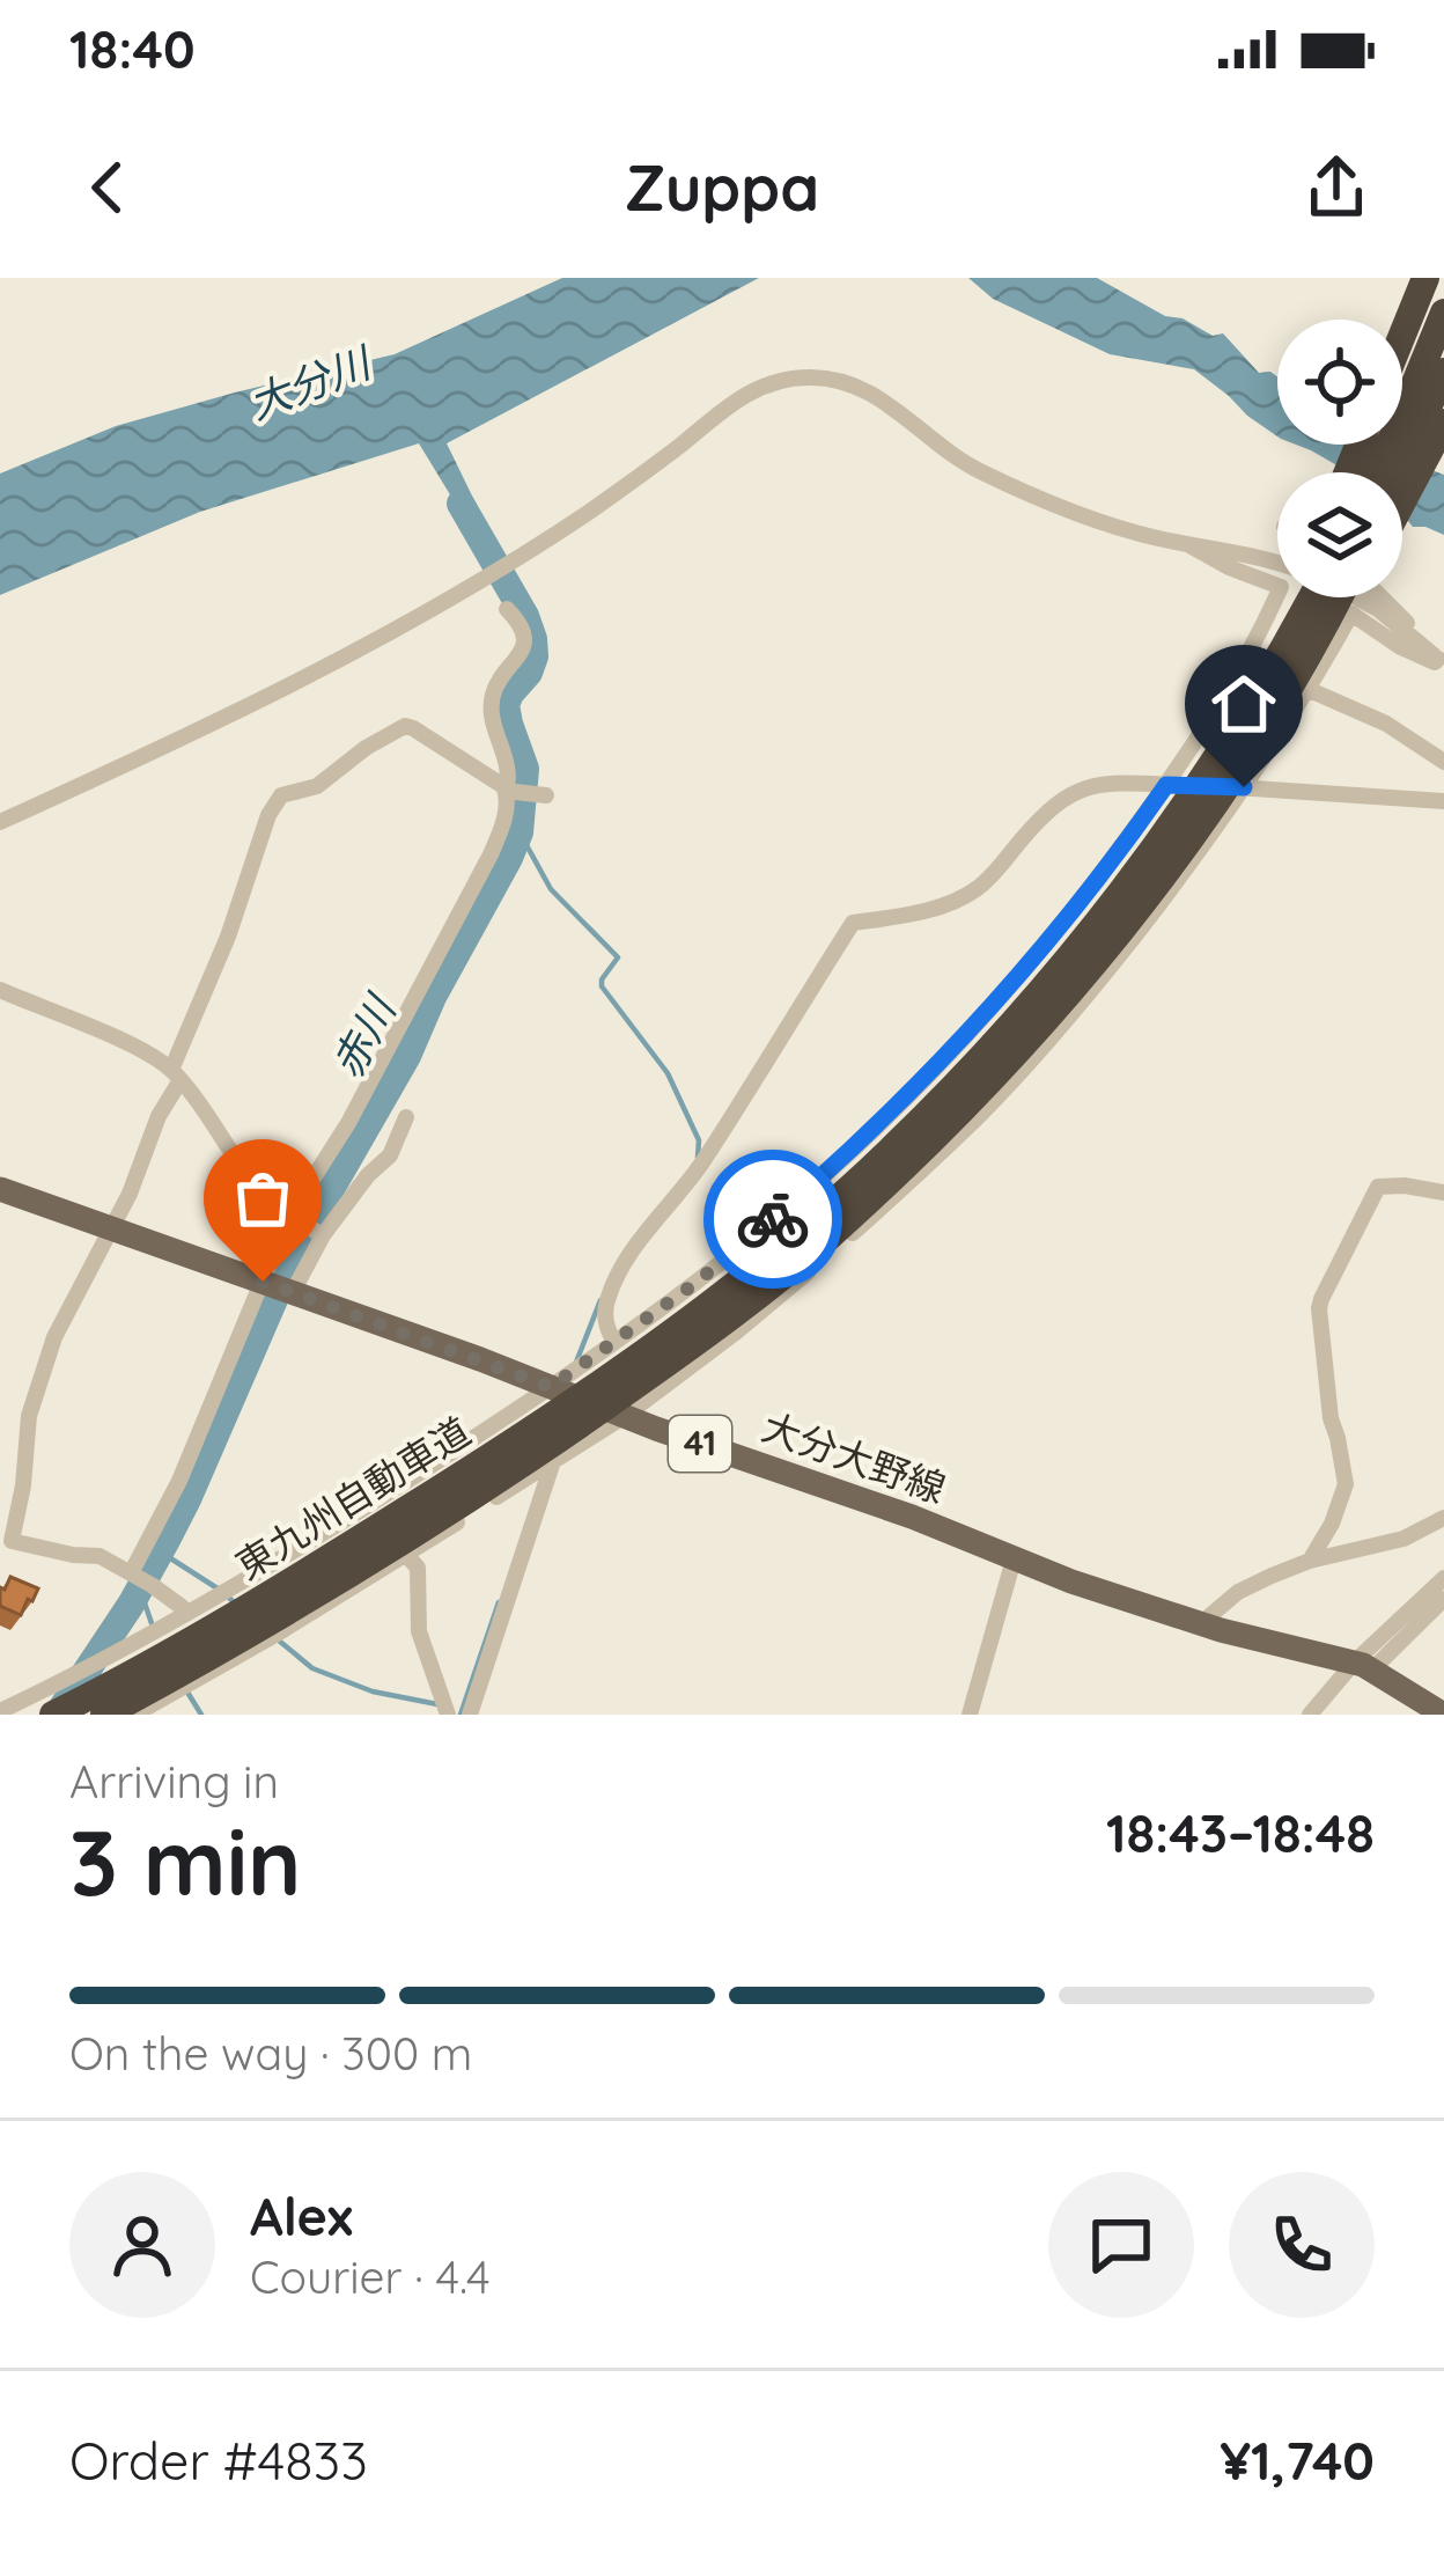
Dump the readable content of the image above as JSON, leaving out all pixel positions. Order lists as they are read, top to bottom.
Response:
{
  "streets": {
    "highway": ["東九州自動車道"],
    "main road": ["41", "大分大野線"]
  },
  "water": ["大分川", "赤川"],
  "page": {
    "status": "18:40",
    "header": "Zuppa",
    "heading": ["3 min", "Arriving in", "18:43–18:48"],
    "panel": [
      "Alex",
      "Courier · 4.4",
      "Order #4833",
      "¥1,740"
    ],
    "bar": "On the way · 300 m"
  }
}
